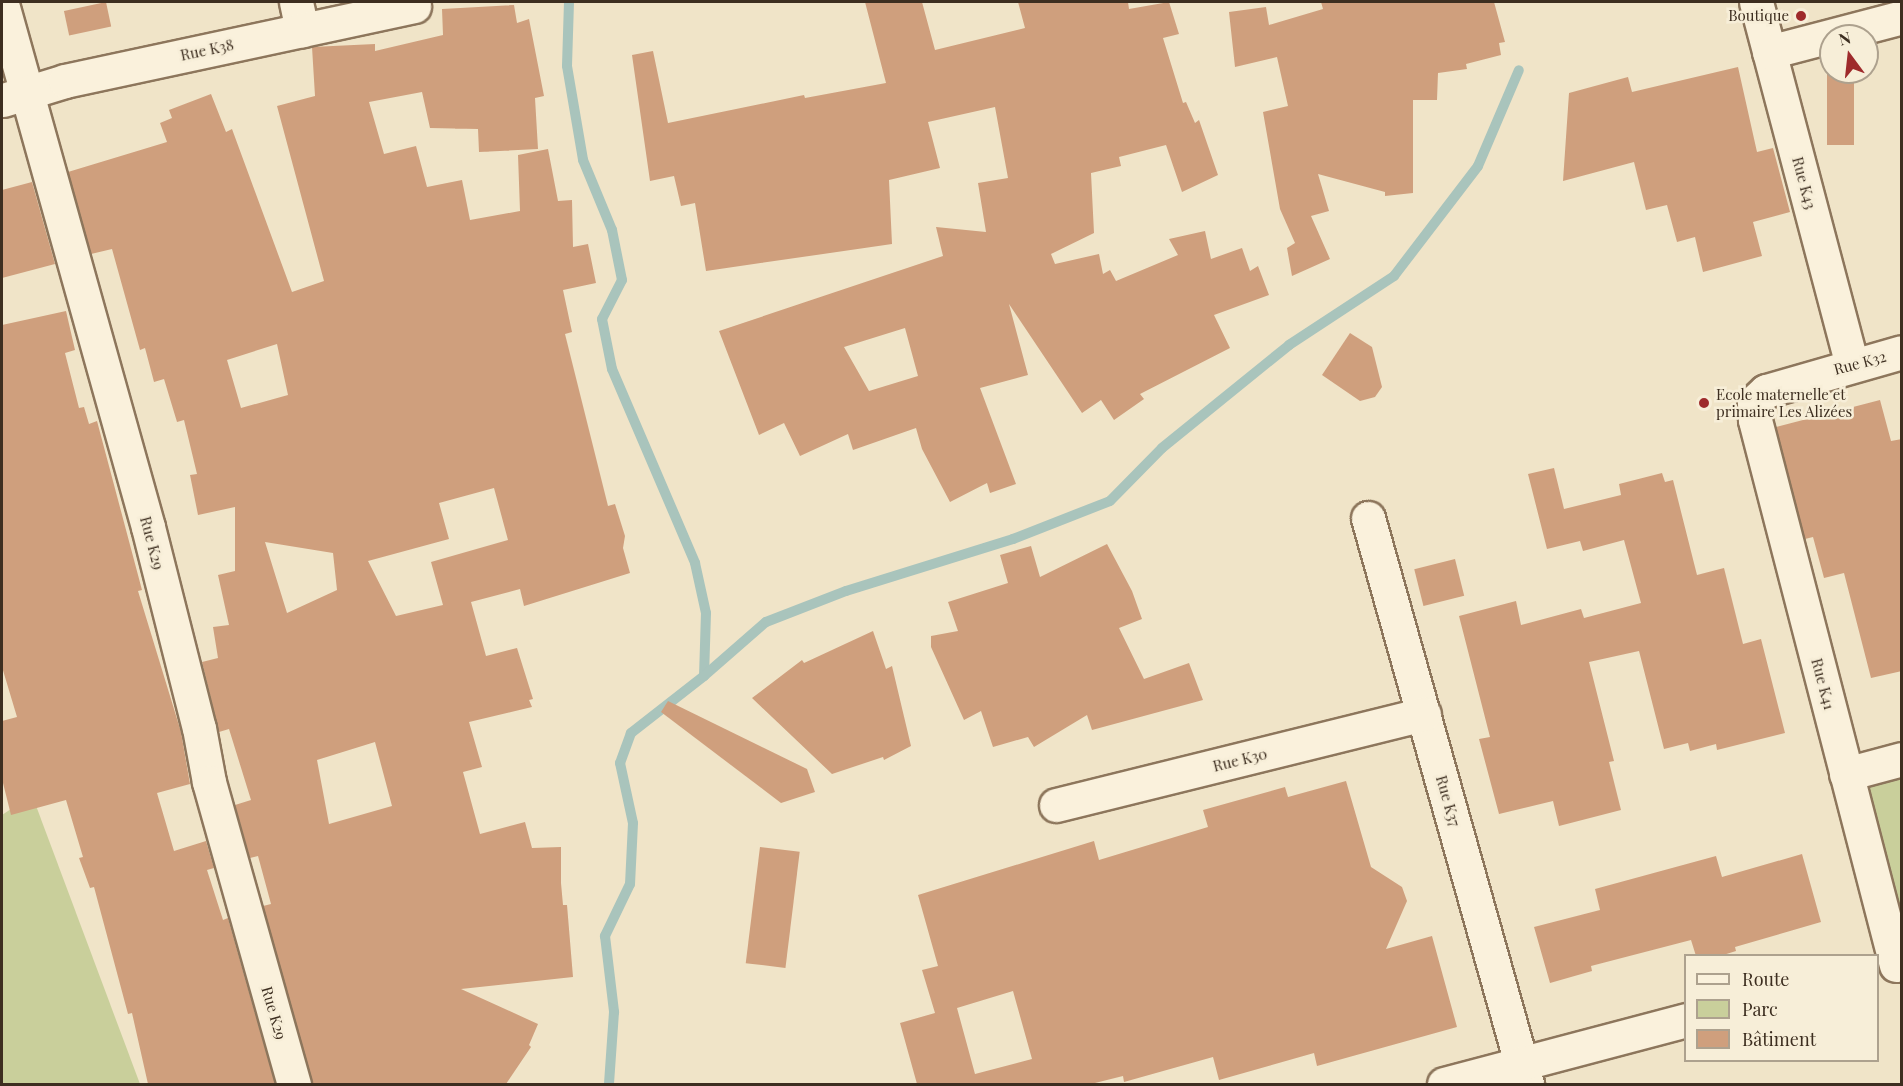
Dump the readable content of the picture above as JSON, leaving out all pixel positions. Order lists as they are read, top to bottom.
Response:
{
  "streets": {
    "street": [
      "Rue K38",
      "Rue K43",
      "Rue K32",
      "Rue K29",
      "Rue K41",
      "Rue K30",
      "Rue K37"
    ]
  },
  "crossings": [
    ["Rue K38", "Rue K29"],
    ["Rue K43", "Rue K32"],
    ["Rue K32", "Rue K41"],
    ["Rue K30", "Rue K37"]
  ],
  "places": ["Boutique", "Ecole maternelle et primaire Les Alizées"],
  "legend": ["Route", "Parc", "Bâtiment"],
  "north": "top"
}
